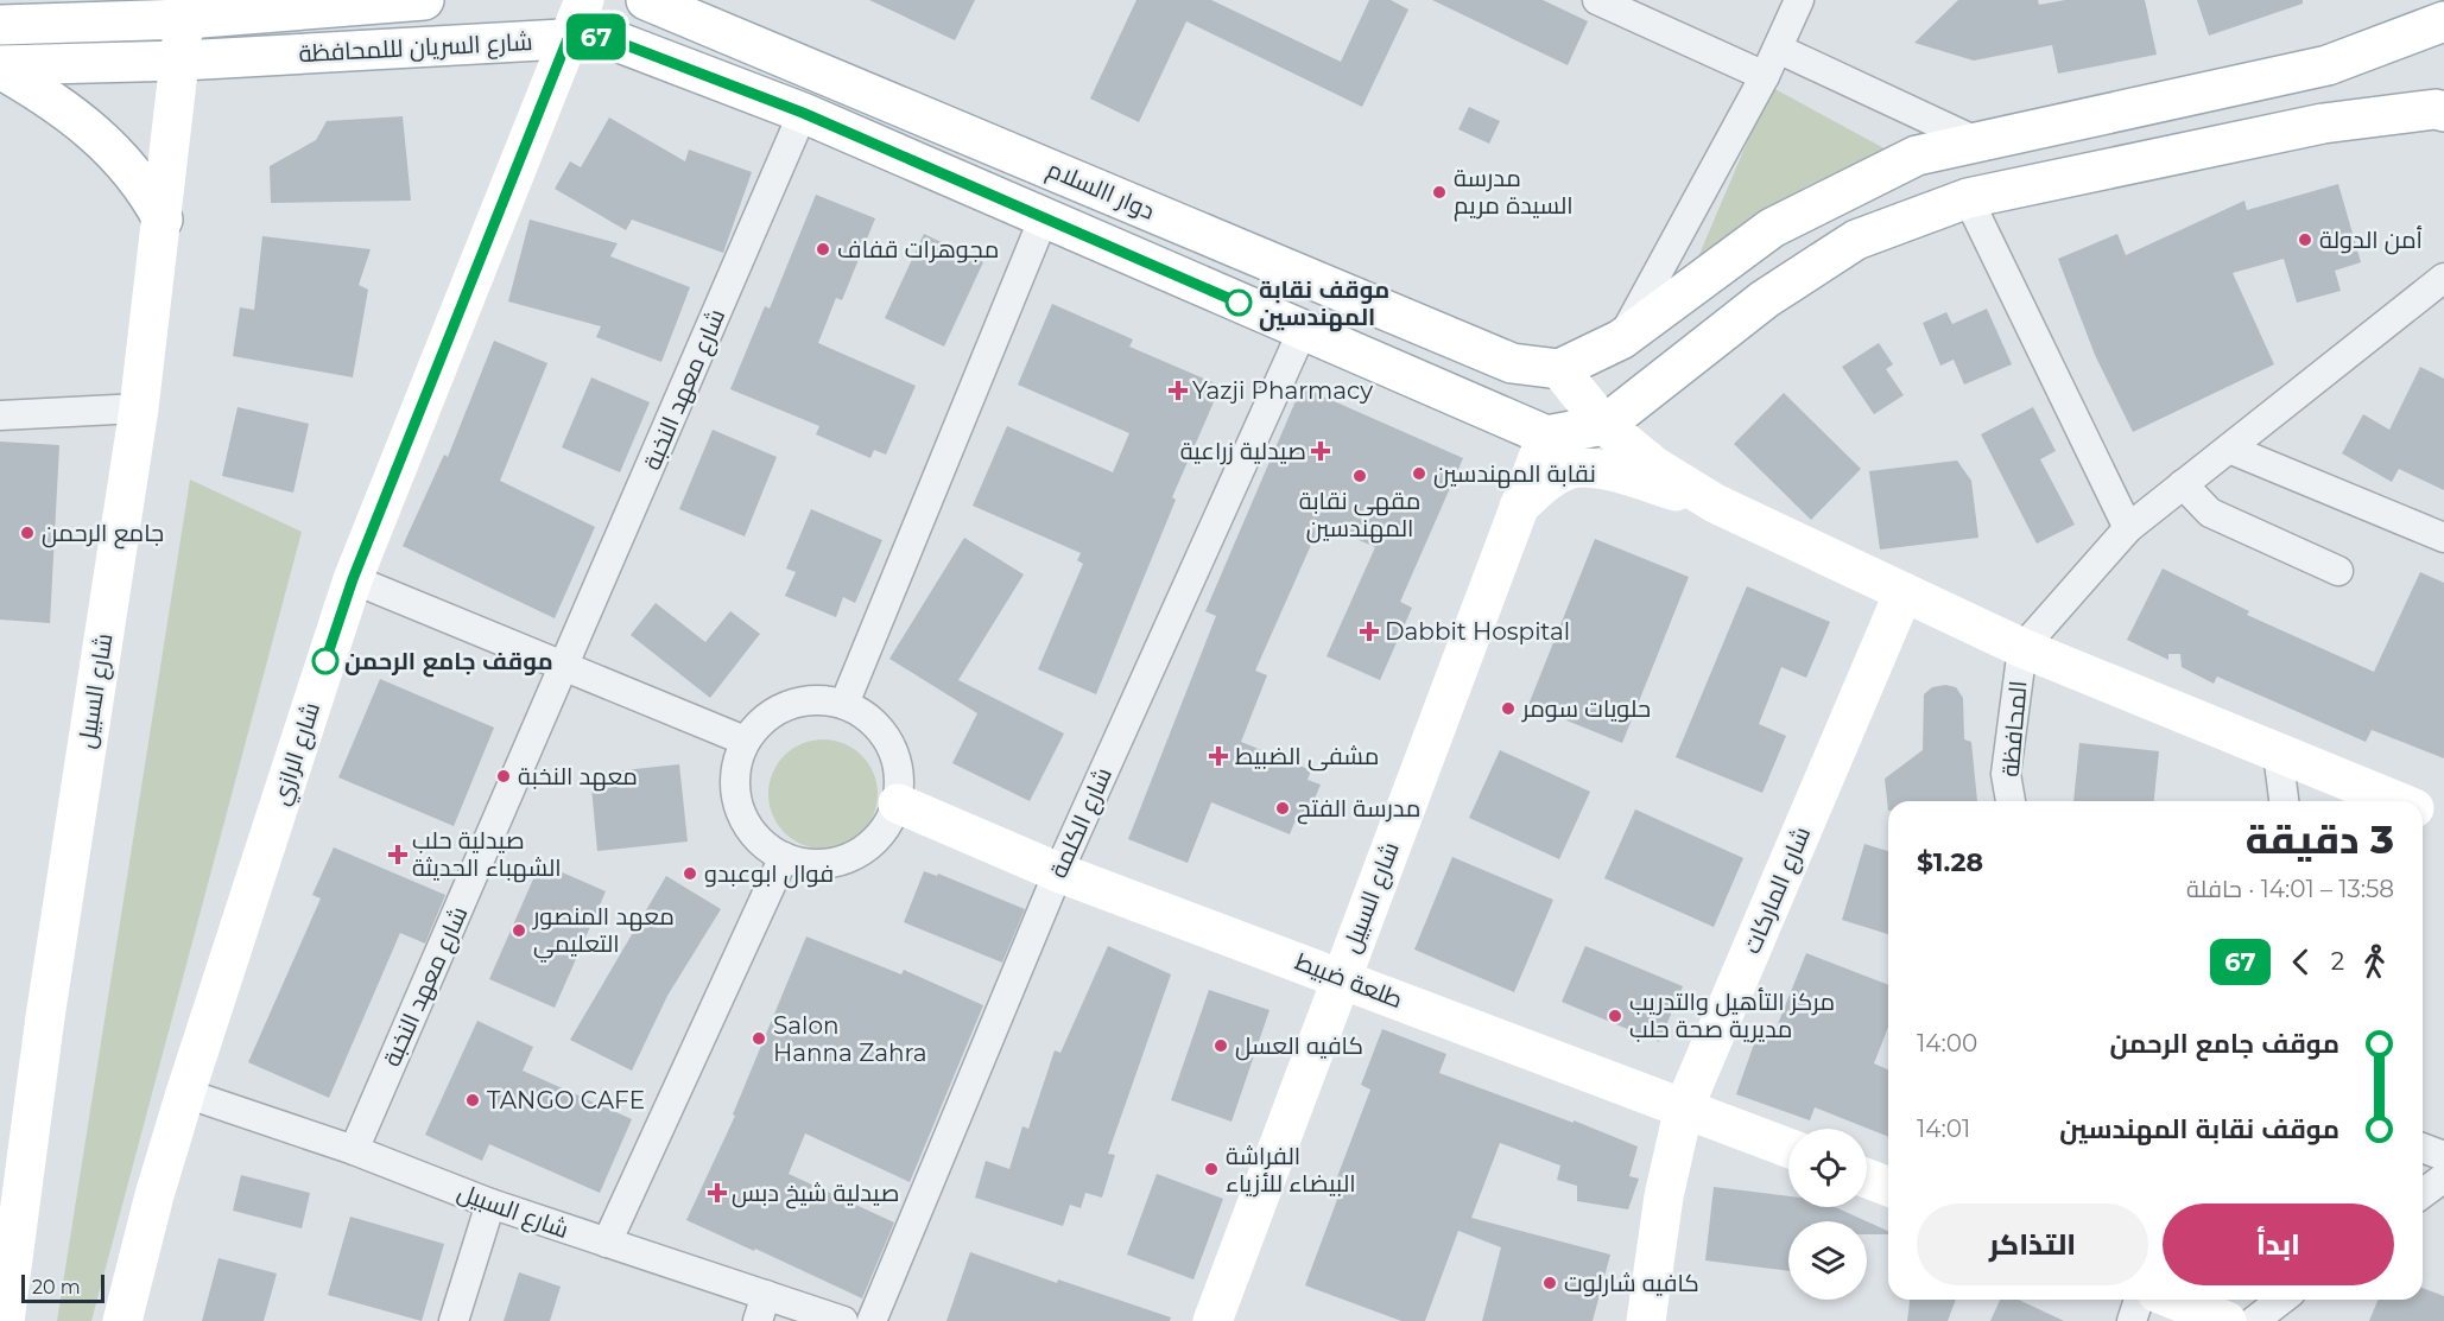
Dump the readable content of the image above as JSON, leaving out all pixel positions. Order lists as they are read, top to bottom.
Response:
{
  "streets": {
    "main road": [
      "شارع السريان لللمحافظة",
      "دوار االسلام",
      "شارع السبيل",
      "شارع الرازي",
      "شارع الماركات",
      "طلعة ضبيط"
    ],
    "street": ["شارع معهد النخبة", "المحافظة", "شارع الكلمة"]
  },
  "crossings": [
    ["شارع السريان لللمحافظة", "شارع معهد النخبة"],
    ["شارع السريان لللمحافظة", "شارع السبيل"],
    ["شارع السريان لللمحافظة", "شارع الرازي"],
    ["شارع السريان لللمحافظة", "شارع الكلمة"],
    ["شارع معهد النخبة", "شارع السبيل"],
    ["شارع السبيل", "شارع الرازي"],
    ["شارع السبيل", "طلعة ضبيط"],
    ["شارع الكلمة", "طلعة ضبيط"],
    ["شارع الماركات", "طلعة ضبيط"]
  ],
  "places": {
    "other": [
      "مدرسة السيدة مريم",
      "أمن الدولة",
      "مجوهرات قفاف",
      "موقف نقابة المهندسين",
      "نقابة المهندسين",
      "مقهى نقابة المهندسين",
      "جامع الرحمن",
      "موقف جامع الرحمن",
      "حلويات سومر",
      "معهد النخبة",
      "مدرسة الفتح",
      "فوال ابوعبدو",
      "معهد المنصور التعليمي",
      "مركز التأهيل والتدريب مديرية صحة حلب",
      "Salon Hanna Zahra",
      "كافيه العسل",
      "TANGO CAFE",
      "الفراشة البيضاء للأزياء",
      "كافيه شارلوت"
    ],
    "health": [
      "Yazji Pharmacy",
      "صيدلية زراعية",
      "Dabbit Hospital",
      "مشفى الضبيط",
      "صيدلية حلب الشهباء الحديثة",
      "صيدلية شيخ دبس"
    ]
  },
  "lines": ["bus line 67"],
  "scale_bar": "20 m",
  "page": {
    "on_map": "67",
    "heading": ["3 دقيقة", "13:58 – 14:01 · حافلة", "$1.28"],
    "legs": ["2", "67"],
    "list": [
      {
        "name": "موقف جامع الرحمن",
        "value": "14:00"
      },
      {
        "name": "موقف نقابة المهندسين",
        "value": "14:01"
      }
    ],
    "buttons": ["ابدأ", "التذاكر"],
    "scale": "20 m"
  }
}
